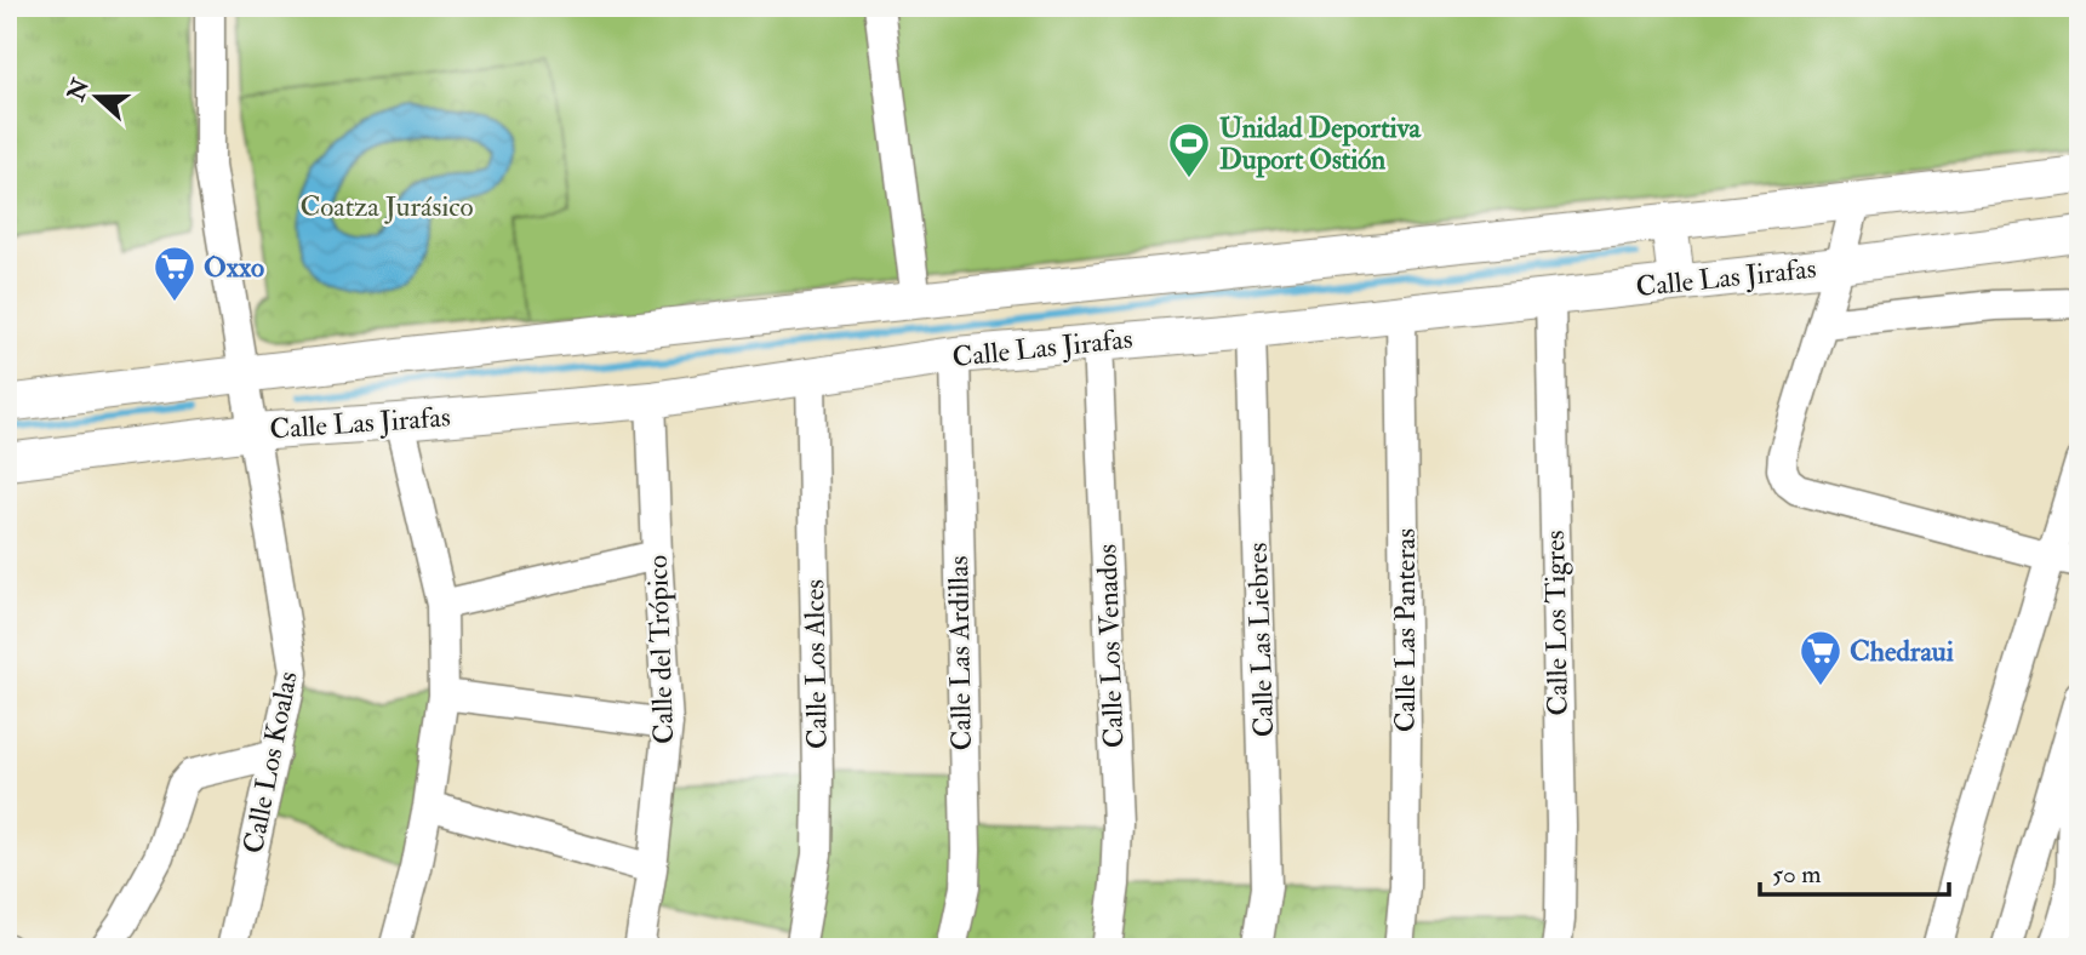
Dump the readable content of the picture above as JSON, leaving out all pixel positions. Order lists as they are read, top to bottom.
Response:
{
  "streets": {
    "main road": ["Calle Las Jirafas"],
    "street": [
      "Calle Los Tigres",
      "Calle Las Panteras",
      "Calle Las Liebres",
      "Calle Los Venados",
      "Calle del Trópico",
      "Calle Las Ardillas",
      "Calle Los Alces",
      "Calle Los Koalas"
    ]
  },
  "crossings": [
    ["Calle Las Jirafas", "Calle Los Tigres"],
    ["Calle Las Jirafas", "Calle Las Panteras"],
    ["Calle Las Jirafas", "Calle Las Liebres"],
    ["Calle Las Jirafas", "Calle Los Venados"],
    ["Calle Las Jirafas", "Calle del Trópico"],
    ["Calle Las Jirafas", "Calle Las Ardillas"],
    ["Calle Las Jirafas", "Calle Los Alces"],
    ["Calle Las Jirafas", "Calle Los Koalas"]
  ],
  "parks": ["Coatza Jurásico"],
  "places": {
    "sports": ["Unidad Deportiva Duport Ostión"],
    "supermarket": ["Oxxo", "Chedraui"]
  },
  "scale_bar": "50 m",
  "north": "left"
}
